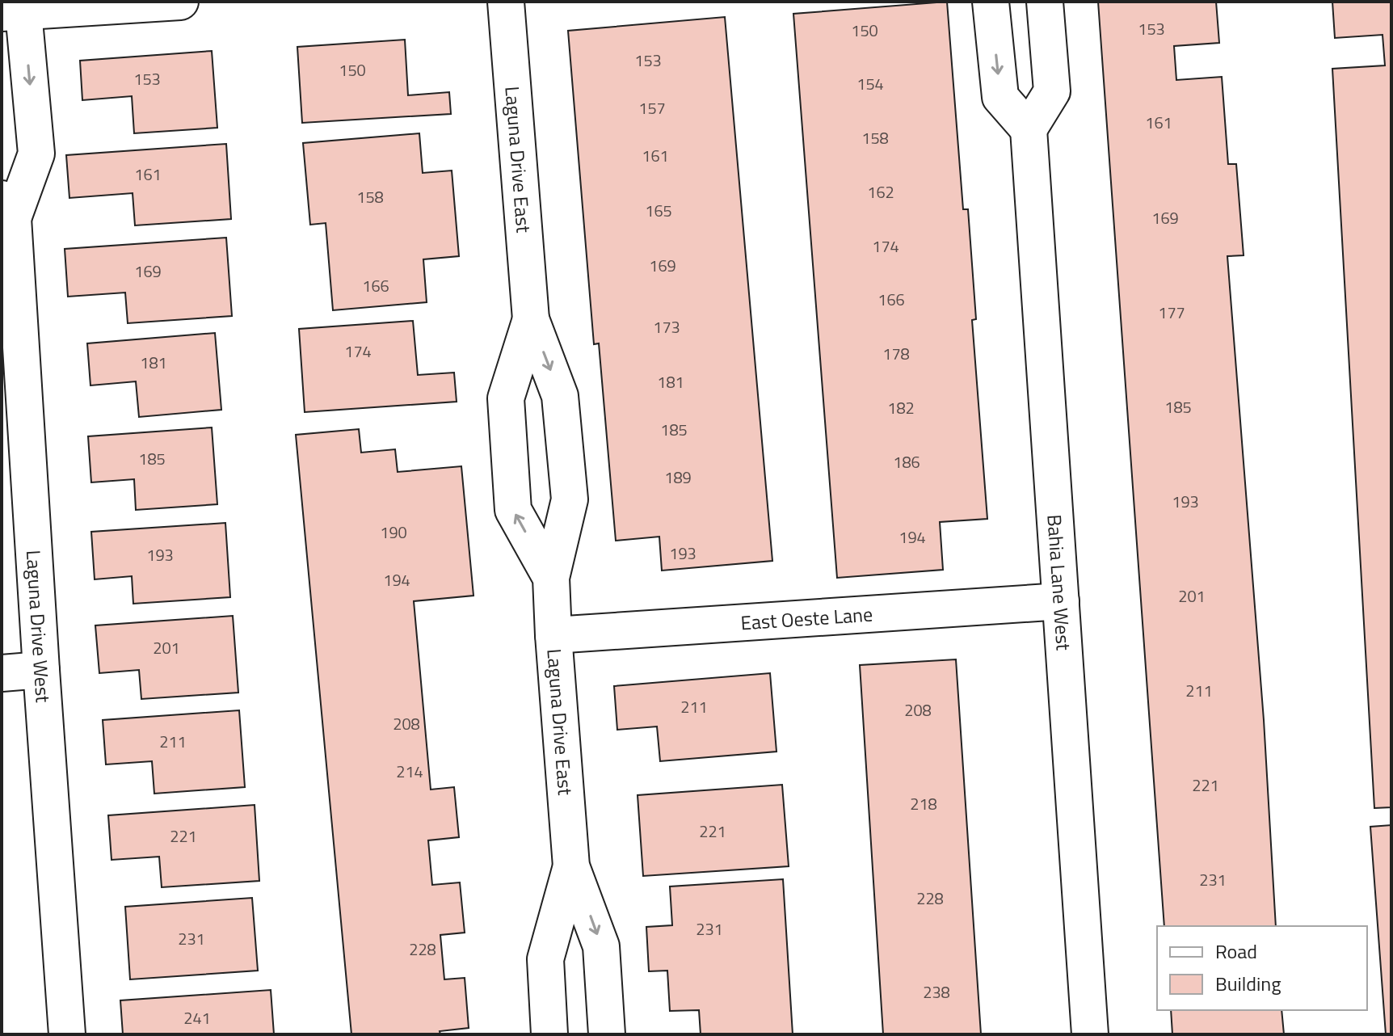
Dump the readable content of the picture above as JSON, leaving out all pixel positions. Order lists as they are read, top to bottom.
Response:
{
  "streets": {
    "street": [
      "Laguna Drive East",
      "Bahia Lane West",
      "East Oeste Lane",
      "Laguna Drive West"
    ]
  },
  "crossings": [
    ["Laguna Drive East", "East Oeste Lane"],
    ["Bahia Lane West", "East Oeste Lane"]
  ],
  "house_numbers": [
    "153",
    "150",
    "153",
    "150",
    "153",
    "154",
    "157",
    "161",
    "158",
    "161",
    "161",
    "162",
    "158",
    "165",
    "169",
    "174",
    "169",
    "169",
    "166",
    "166",
    "177",
    "173",
    "174",
    "178",
    "181",
    "181",
    "185",
    "182",
    "185",
    "185",
    "186",
    "189",
    "193",
    "190",
    "194",
    "193",
    "193",
    "194",
    "201",
    "201",
    "211",
    "211",
    "208",
    "208",
    "211",
    "214",
    "221",
    "218",
    "221",
    "221",
    "231",
    "228",
    "231",
    "231",
    "228",
    "238",
    "241"
  ],
  "legend": ["Road", "Building"]
}
